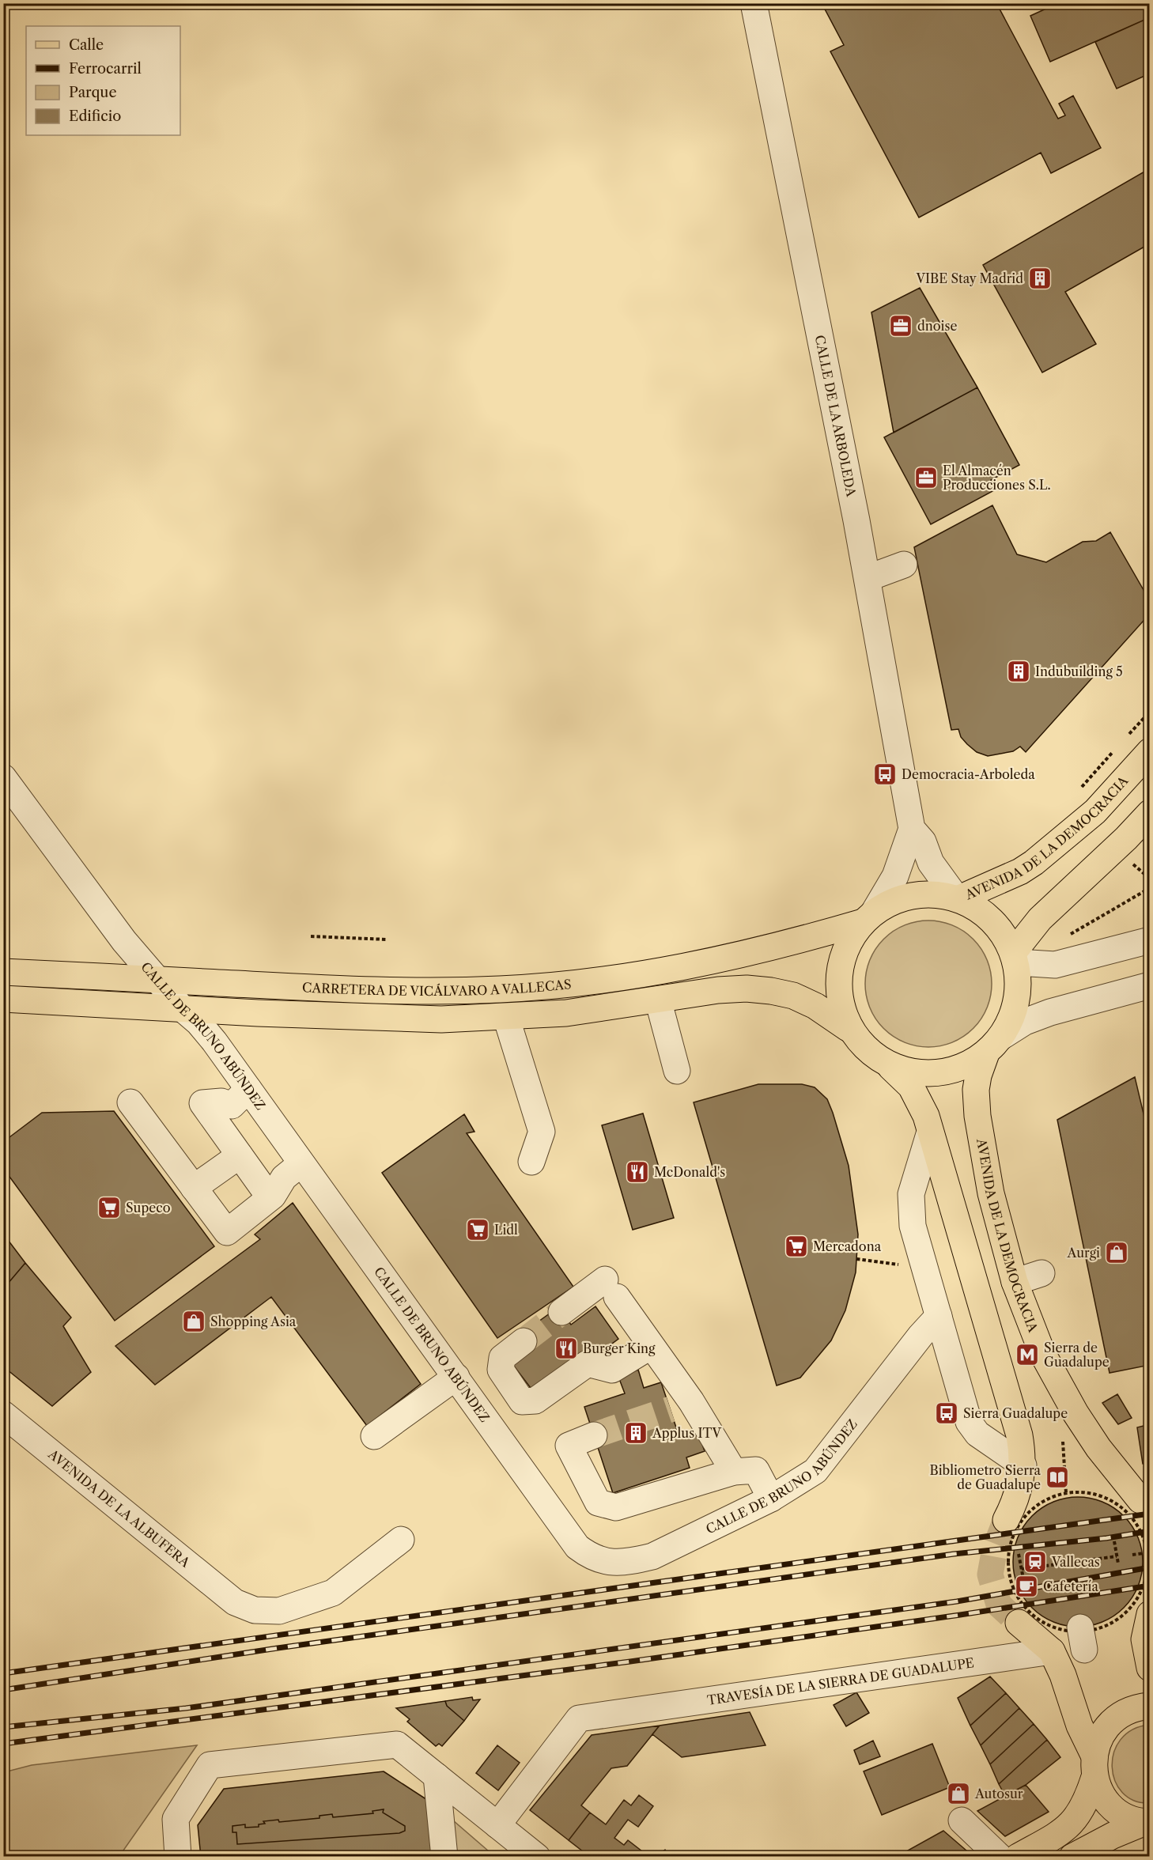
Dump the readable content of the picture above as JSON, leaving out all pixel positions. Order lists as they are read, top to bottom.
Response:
{
  "streets": {
    "main road": ["AVENIDA DE LA DEMOCRACIA", "CARRETERA DE VICÁLVARO A VALLECAS"],
    "street": [
      "CALLE DE LA ARBOLEDA",
      "CALLE DE BRUNO ABÚNDEZ",
      "AVENIDA DE LA ALBUFERA",
      "TRAVESÍA DE LA SIERRA DE GUADALUPE"
    ]
  },
  "crossings": [
    ["CALLE DE LA ARBOLEDA", "AVENIDA DE LA DEMOCRACIA"],
    ["CALLE DE LA ARBOLEDA", "CARRETERA DE VICÁLVARO A VALLECAS"],
    ["CARRETERA DE VICÁLVARO A VALLECAS", "CALLE DE BRUNO ABÚNDEZ"]
  ],
  "places": {
    "building": ["VIBE Stay Madrid", "Indubuilding 5", "Applus ITV"],
    "office": ["dnoise", "El Almacén Producciones S.L."],
    "bus stop": ["Democracia-Arboleda", "Sierra Guadalupe"],
    "restaurant": ["McDonald's", "Burger King"],
    "supermarket": ["Supeco", "Lidl", "Mercadona"],
    "shop": ["Aurgi", "Shopping Asia", "Autosur"],
    "metro station": ["Sierra de Guadalupe"],
    "library": ["Bibliometro Sierra de Guadalupe"],
    "station": ["Vallecas"],
    "cafe": ["Cafetería"]
  },
  "legend": [
    "Calle",
    "Ferrocarril",
    "Parque",
    "Edificio"
  ]
}
